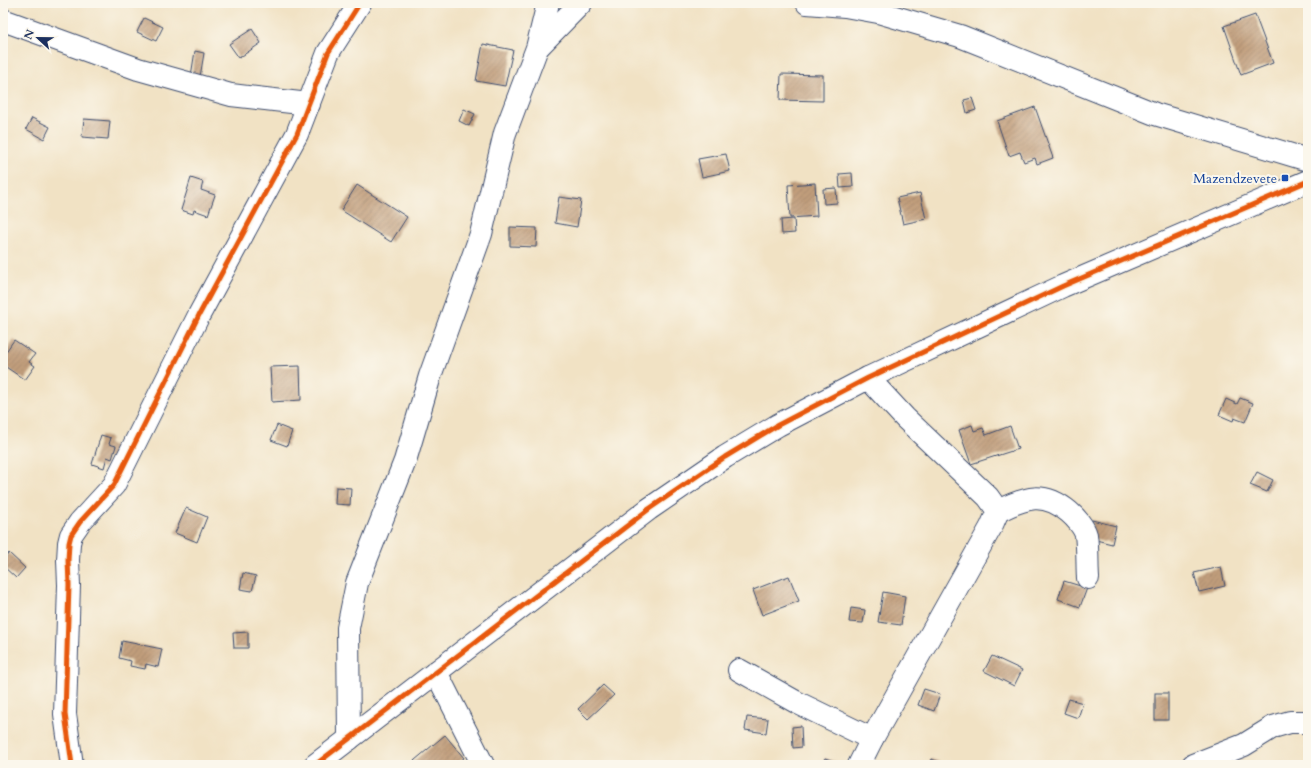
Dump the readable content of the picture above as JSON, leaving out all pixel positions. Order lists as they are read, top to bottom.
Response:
{
  "places": {
    "transit": ["Mazendzevete"]
  },
  "north": "left"
}
